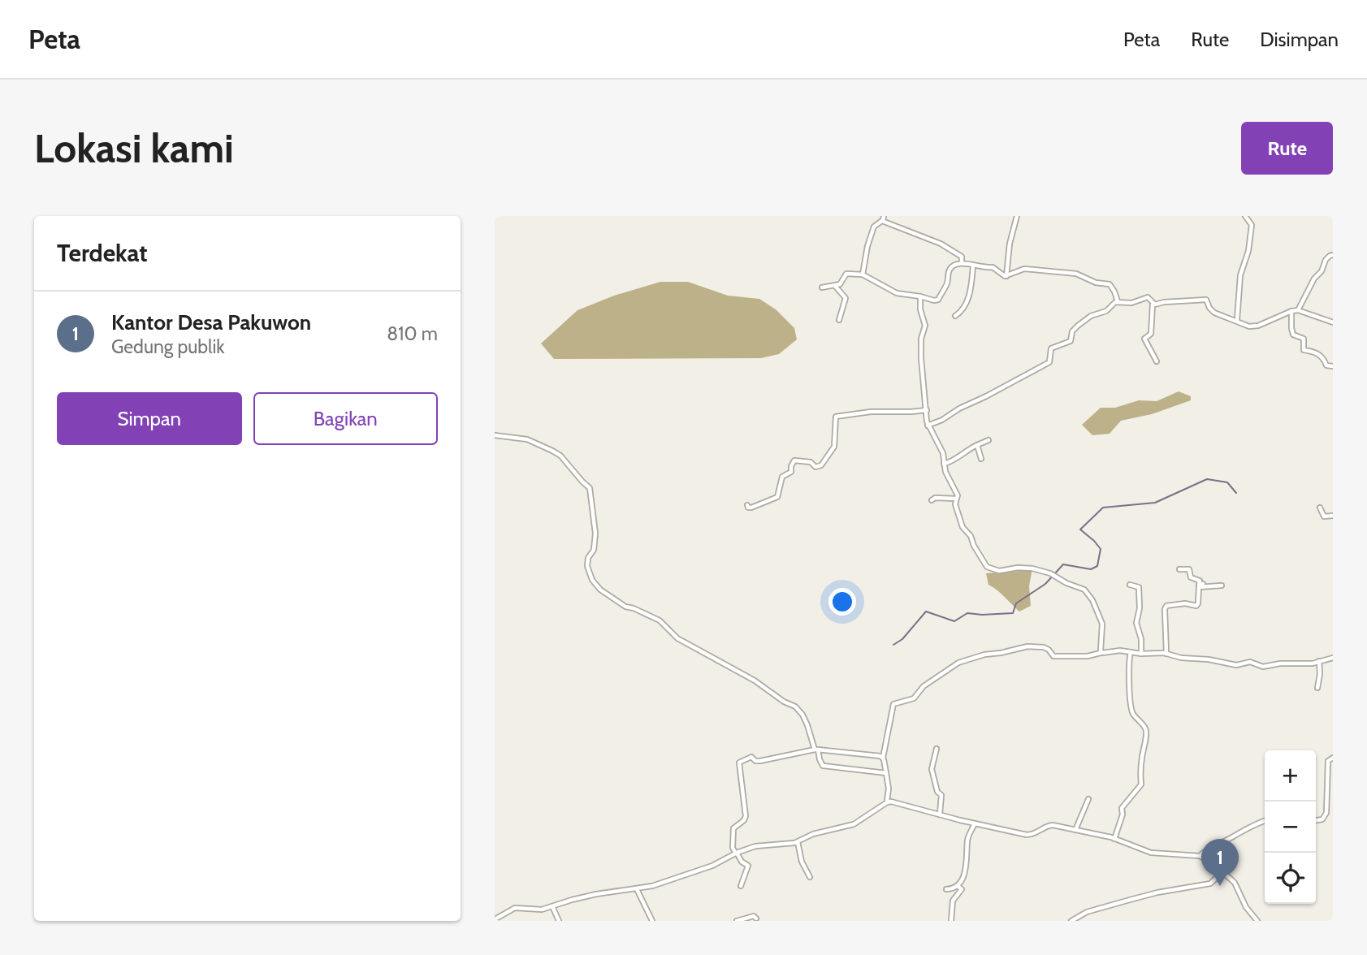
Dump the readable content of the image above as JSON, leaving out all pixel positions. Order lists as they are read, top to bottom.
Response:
{
  "page": {
    "header": "Peta",
    "nav": ["Peta", "Rute", "Disimpan"],
    "buttons": [
      "Rute",
      ["Simpan", "Bagikan"]
    ],
    "title": "Lokasi kami",
    "heading": "Terdekat",
    "list": [
      {
        "mark": "1",
        "name": "Kantor Desa Pakuwon",
        "note": "Gedung publik",
        "value": "810 m"
      }
    ],
    "map_buttons": ["+", "−"],
    "pins": "1"
  }
}
